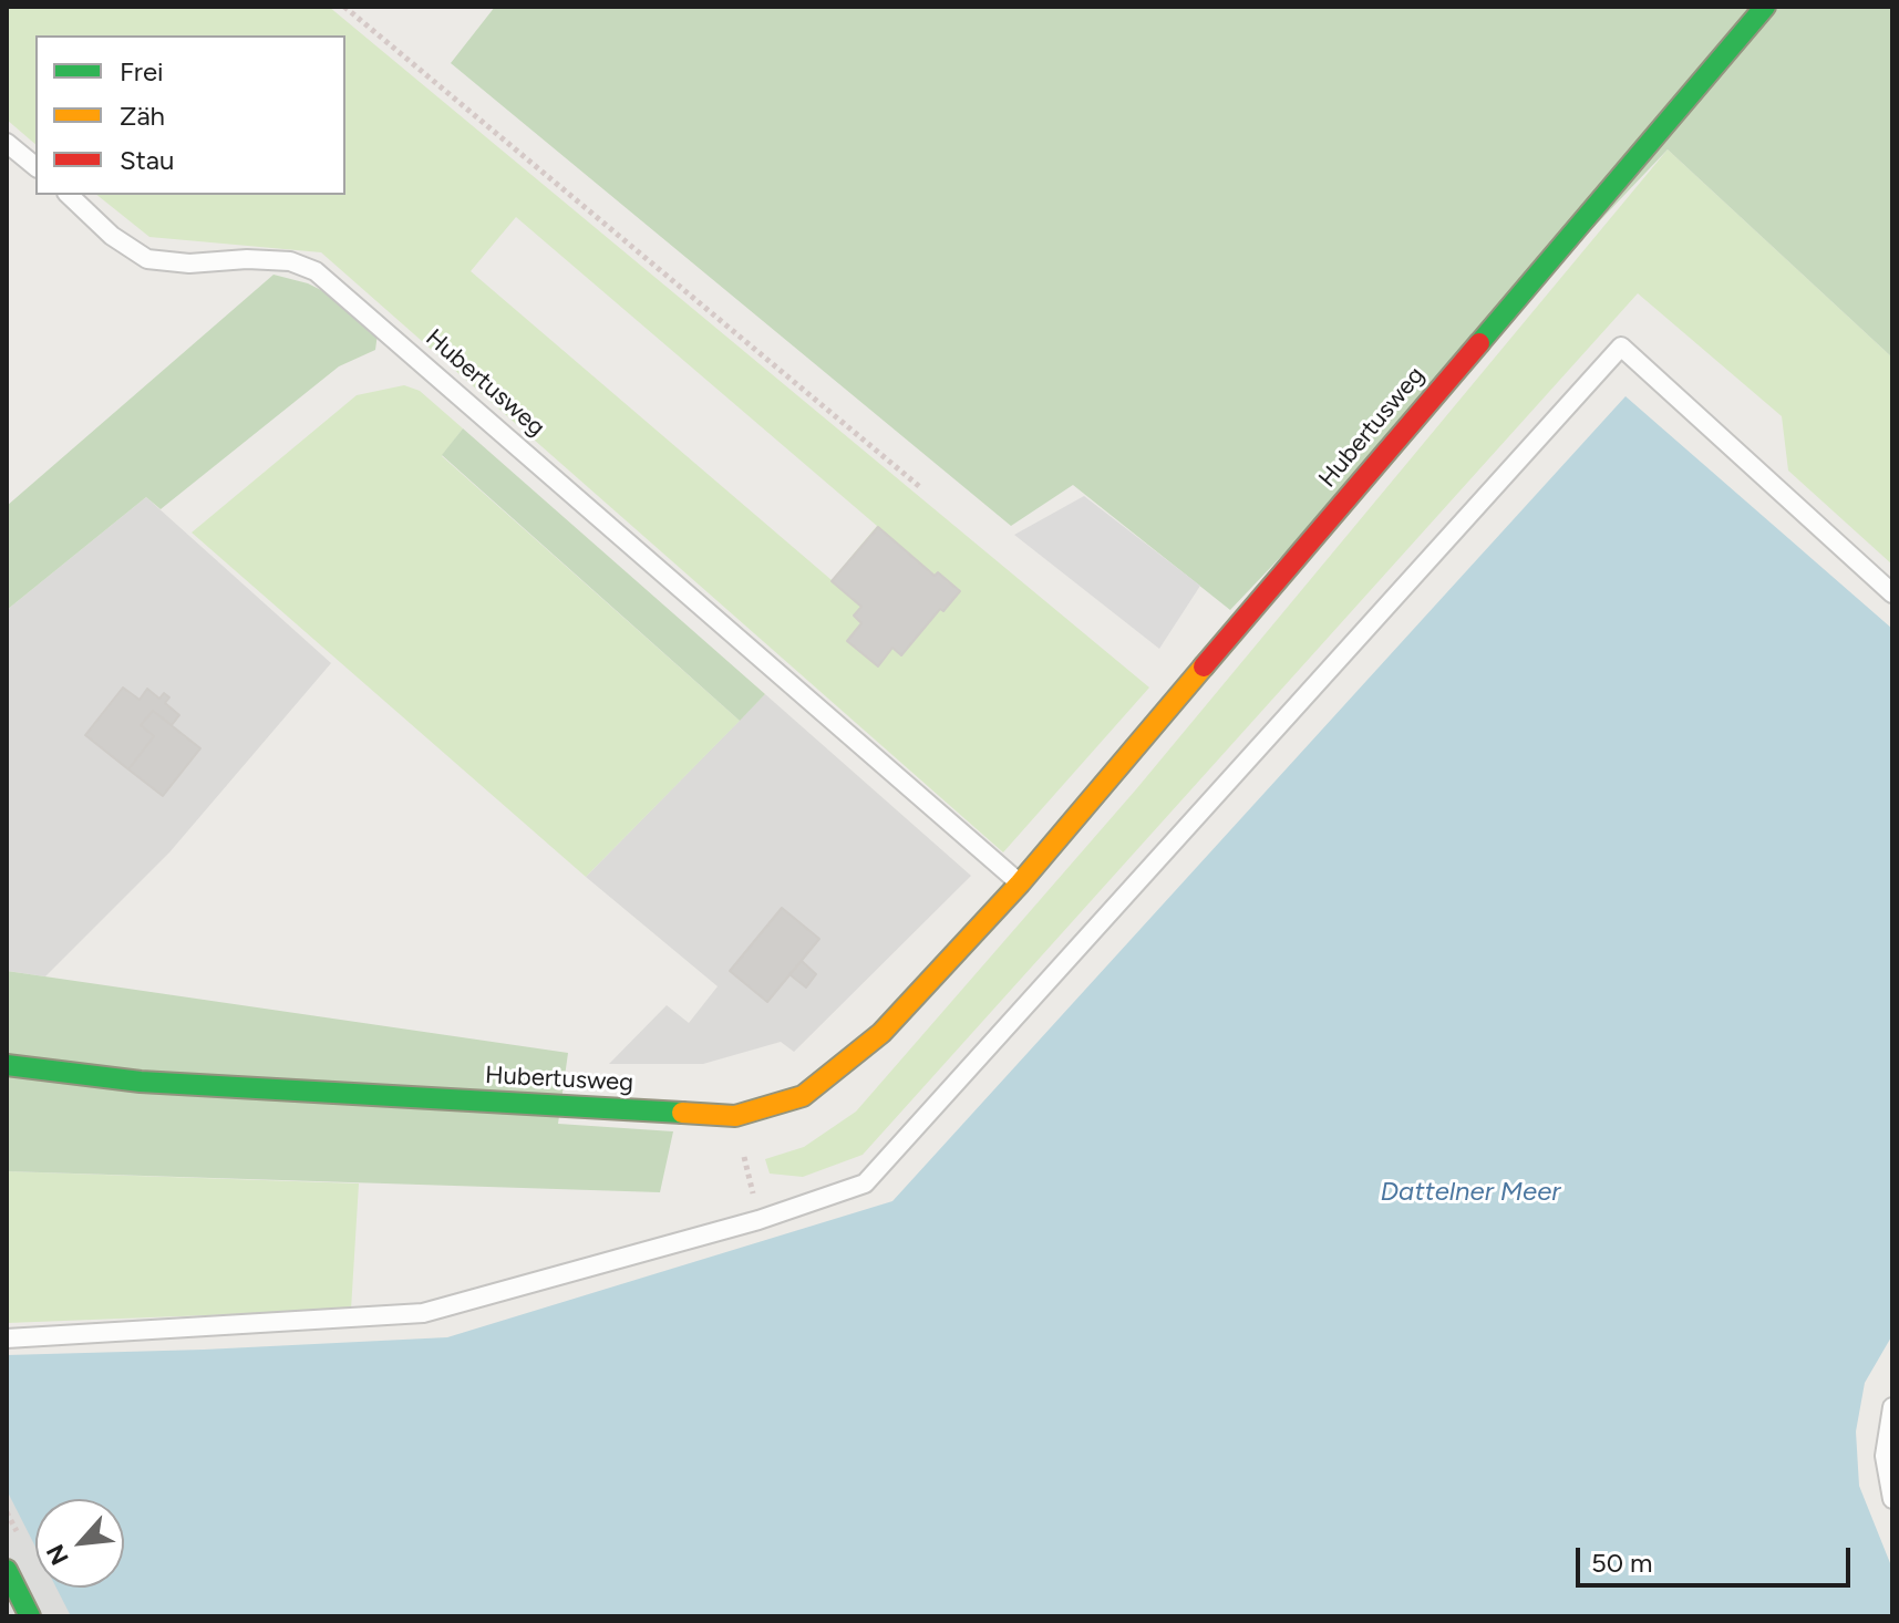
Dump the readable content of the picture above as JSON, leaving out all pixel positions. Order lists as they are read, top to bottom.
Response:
{
  "streets": {
    "street": ["Hubertusweg"]
  },
  "water": ["Dattelner Meer"],
  "legend": ["Frei", "Zäh", "Stau"],
  "scale_bar": "50 m",
  "north": "bottom left"
}
